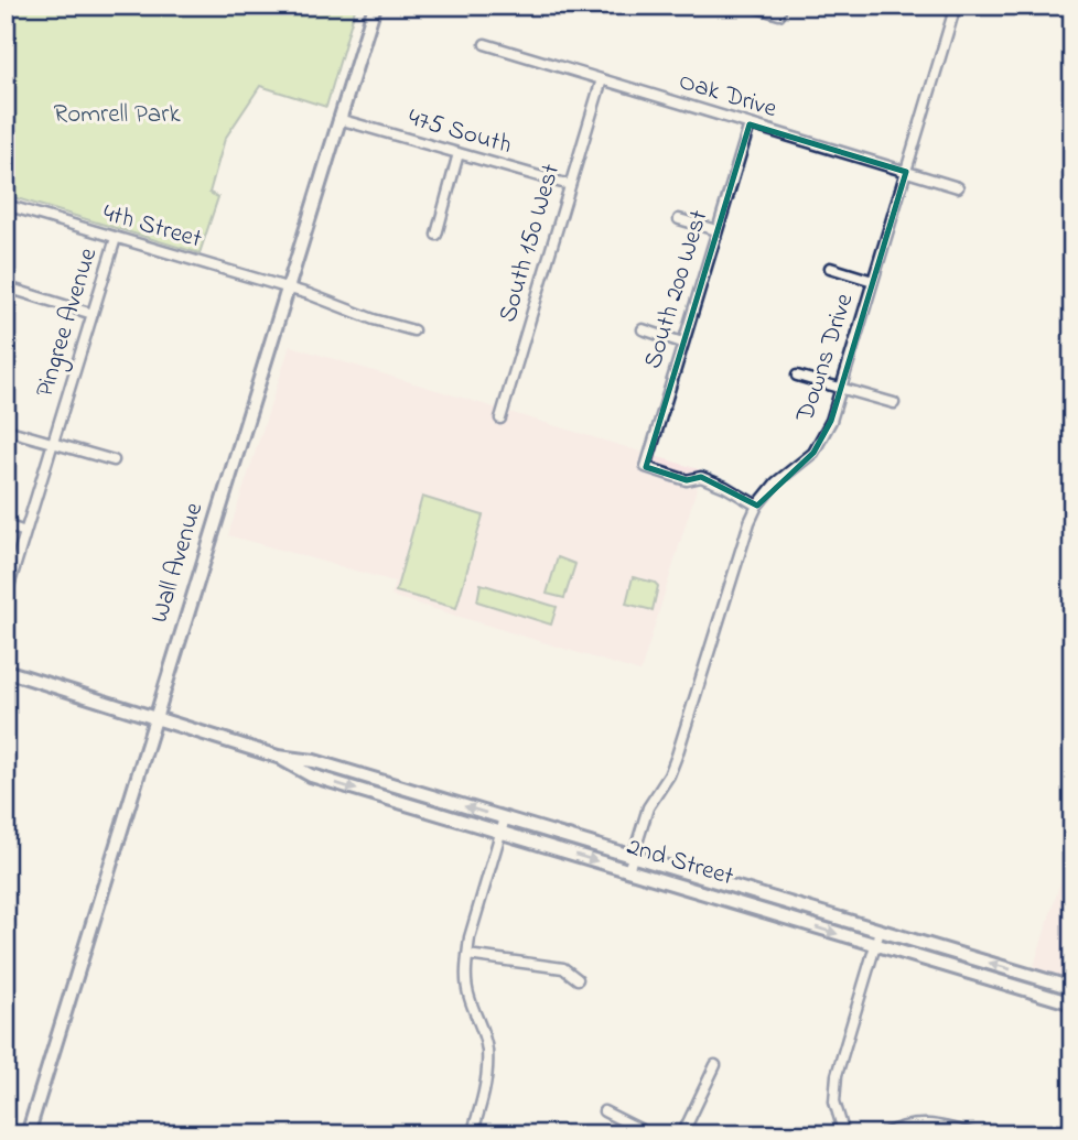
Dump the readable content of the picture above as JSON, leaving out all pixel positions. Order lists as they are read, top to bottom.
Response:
{
  "streets": {
    "main road": ["Wall Avenue", "2nd Street"],
    "street": [
      "Oak Drive",
      "475 South",
      "4th Street",
      "South 150 West",
      "South 200 West",
      "Pingree Avenue",
      "Downs Drive"
    ]
  },
  "crossings": [
    ["Oak Drive", "South 150 West"],
    ["Oak Drive", "South 200 West"],
    ["Oak Drive", "Downs Drive"],
    ["475 South", "South 150 West"],
    ["475 South", "Wall Avenue"],
    ["4th Street", "Pingree Avenue"],
    ["4th Street", "Wall Avenue"],
    ["South 200 West", "Downs Drive"],
    ["Downs Drive", "2nd Street"],
    ["Wall Avenue", "2nd Street"]
  ],
  "parks": ["Romrell Park"]
}
